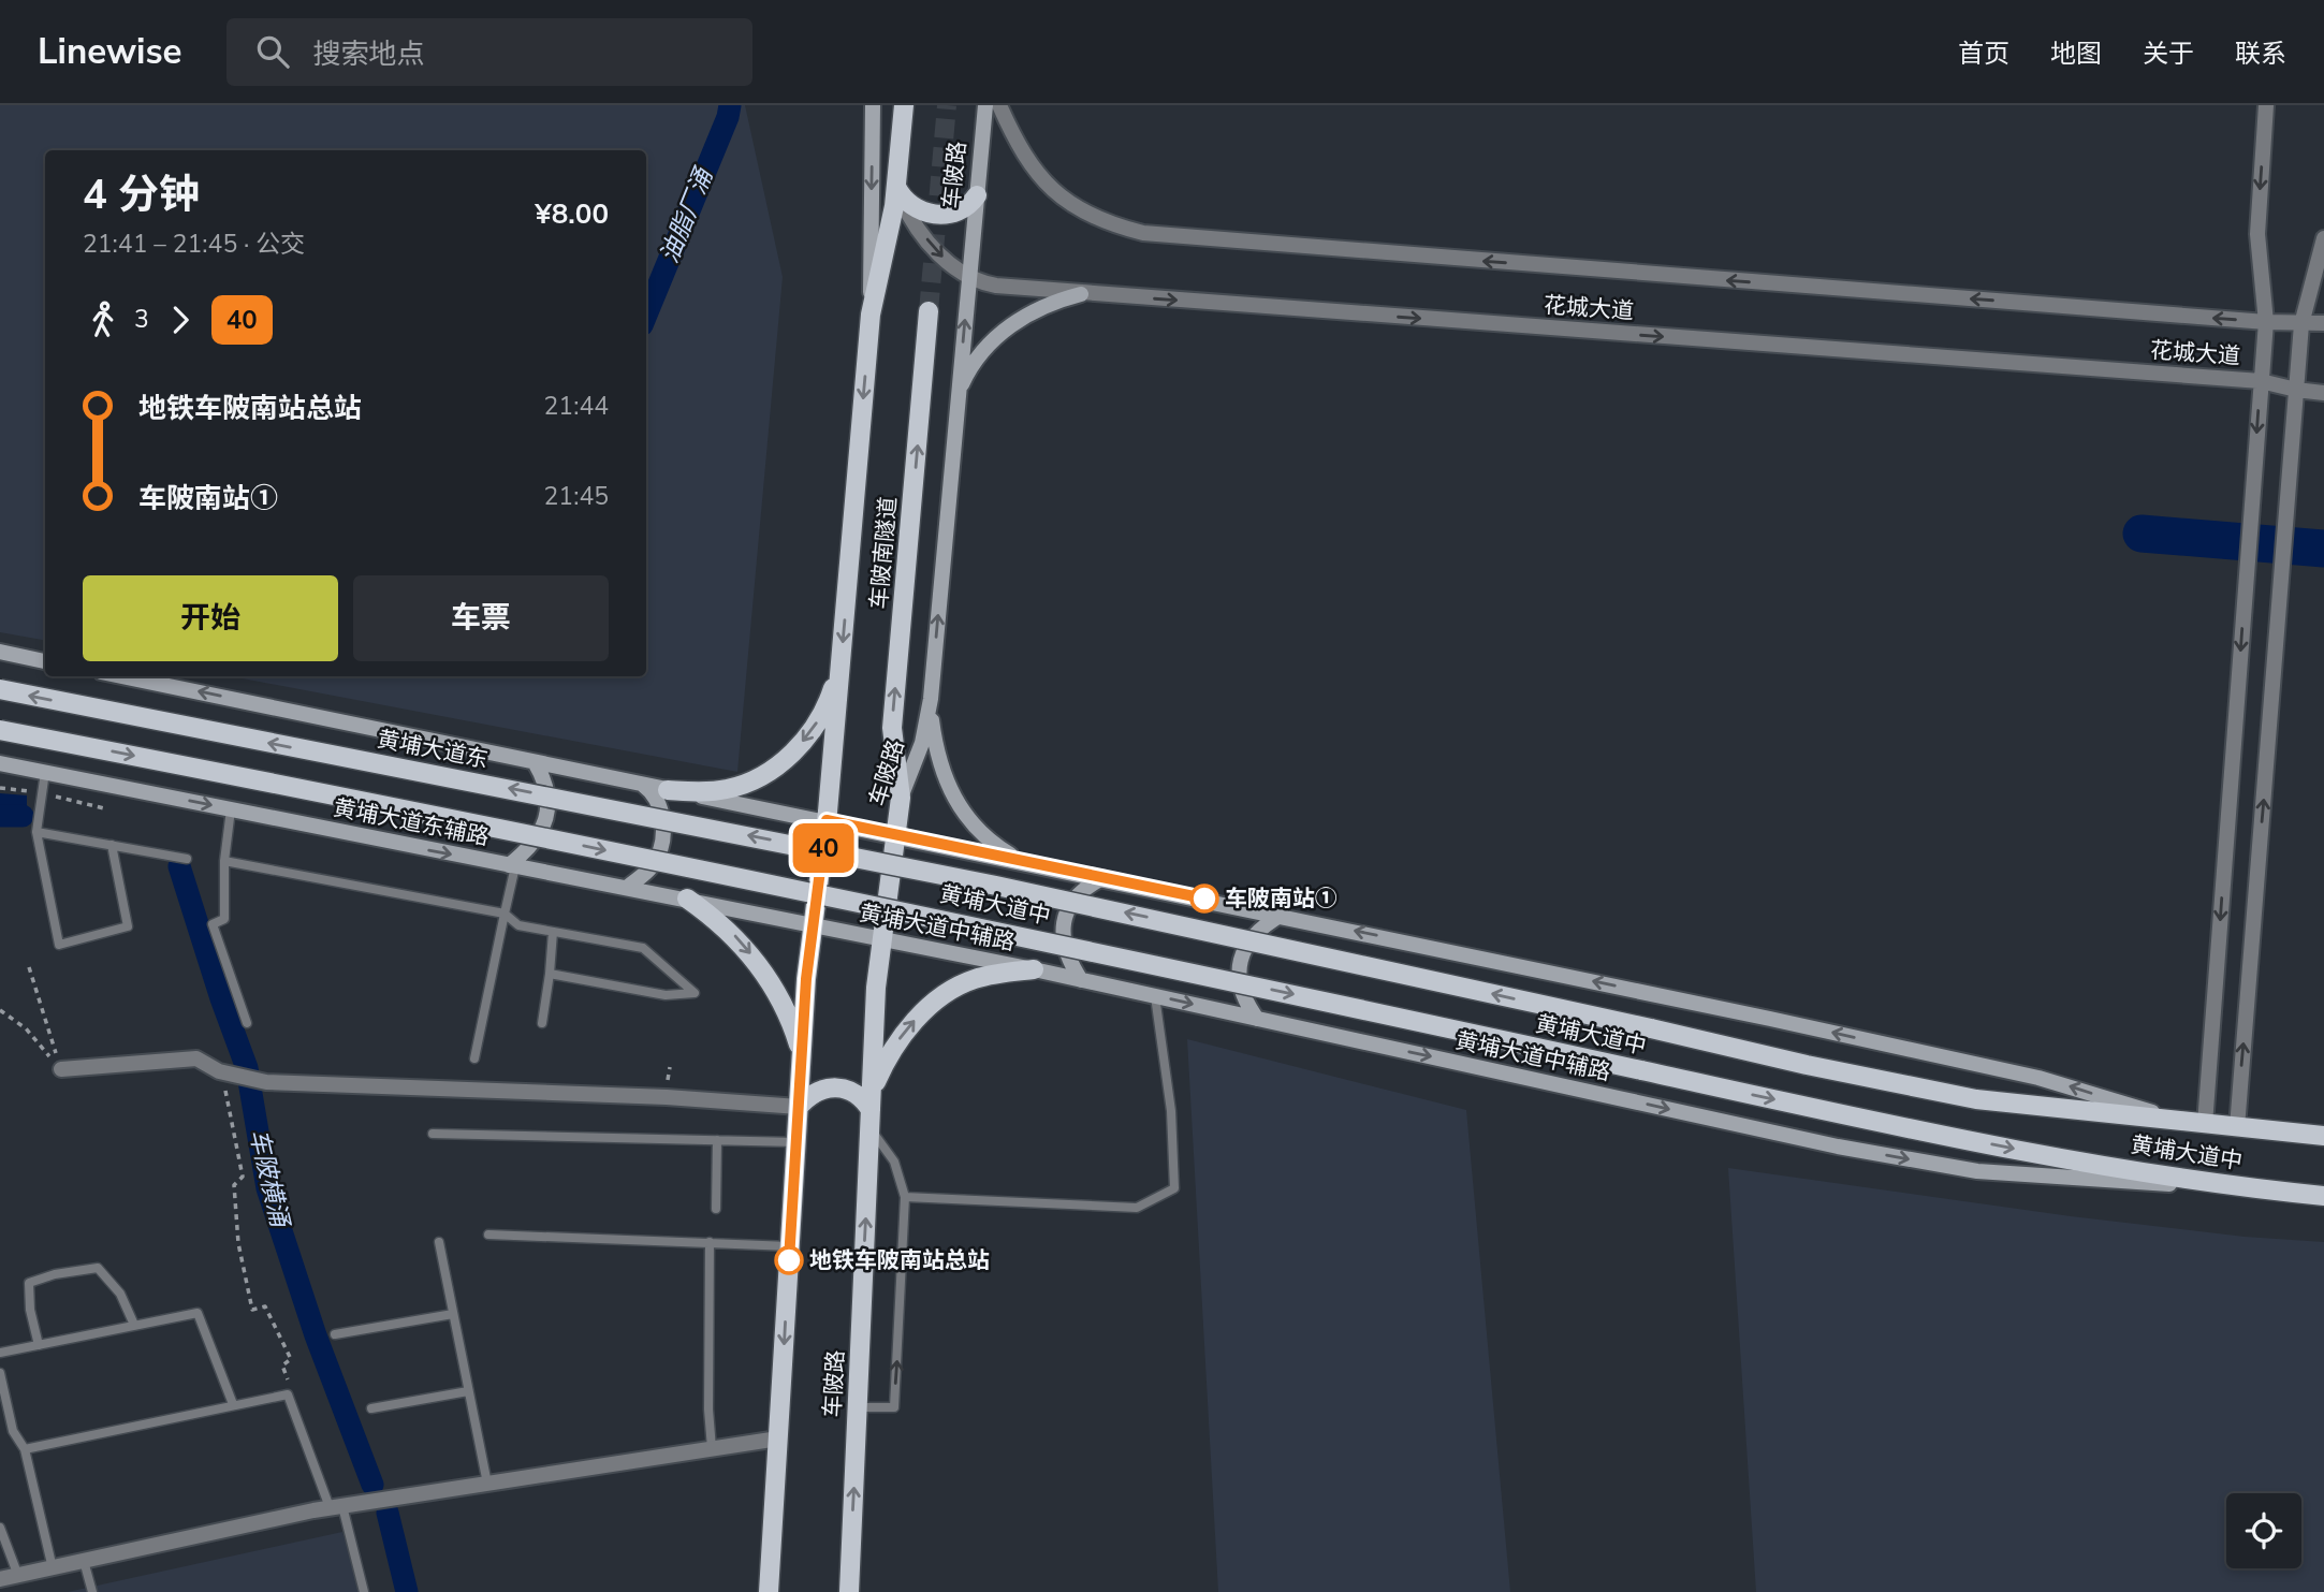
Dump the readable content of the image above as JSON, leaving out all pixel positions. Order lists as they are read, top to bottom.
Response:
{
  "streets": {
    "main road": [
      "车陂路",
      "车陂南隧道",
      "黄埔大道东",
      "黄埔大道东辅路",
      "黄埔大道中",
      "黄埔大道中辅路"
    ],
    "street": ["花城大道"]
  },
  "crossings": [
    ["车陂路", "花城大道"],
    ["车陂路", "车陂南隧道"],
    ["车陂路", "黄埔大道中辅路"],
    ["黄埔大道东", "黄埔大道中"],
    ["黄埔大道东辅路", "黄埔大道中辅路"],
    ["黄埔大道中", "黄埔大道中辅路"]
  ],
  "water": ["油脂厂涌", "车陂横涌"],
  "places": ["车陂南站①", "地铁车陂南站总站"],
  "lines": ["bus line 40"],
  "page": {
    "header": "Linewise",
    "search": "搜索地点",
    "nav": [
      "首页",
      "地图",
      "关于",
      "联系"
    ],
    "on_map": "40",
    "heading": ["4 分钟", "21:41 – 21:45 · 公交", "¥8.00"],
    "legs": ["3", "40"],
    "list": [
      {
        "name": "地铁车陂南站总站",
        "value": "21:44"
      },
      {
        "name": "车陂南站①",
        "value": "21:45"
      }
    ],
    "buttons": ["开始", "车票"]
  }
}
